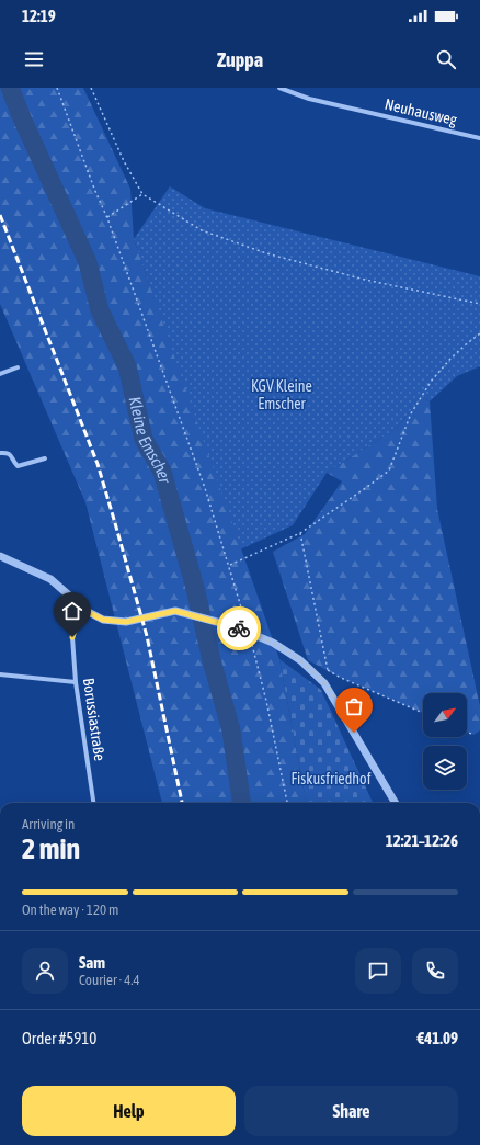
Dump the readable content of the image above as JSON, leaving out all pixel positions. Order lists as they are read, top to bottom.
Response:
{
  "streets": {
    "street": ["Neuhausweg", "Borussiastraße"]
  },
  "water": ["Kleine Emscher"],
  "parks": ["KGV Kleine Emscher", "Fiskusfriedhof"],
  "north": "top right",
  "page": {
    "status": "12:19",
    "header": "Zuppa",
    "heading": ["2 min", "Arriving in", "12:21–12:26"],
    "panel": [
      "Sam",
      "Courier · 4.4",
      "Order #5910",
      "€41.09"
    ],
    "bar": "On the way · 120 m",
    "buttons": ["Help", "Share"]
  }
}
